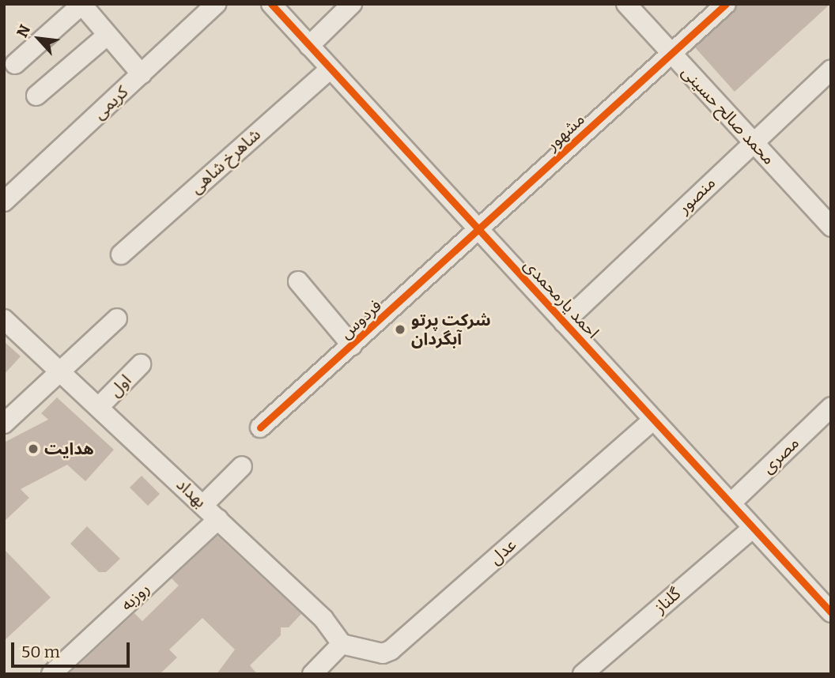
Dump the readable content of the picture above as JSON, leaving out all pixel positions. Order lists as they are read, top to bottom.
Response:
{
  "streets": {
    "street": [
      "کریمی",
      "محمد صالح حسینی",
      "مشهور",
      "شاهرخ شاهی",
      "منصور",
      "احمد یارمحمدی",
      "فردوس",
      "اول",
      "مصری",
      "بهداد",
      "عدل",
      "روزبه",
      "گلناز"
    ]
  },
  "crossings": [
    ["محمد صالح حسینی", "مشهور"],
    ["محمد صالح حسینی", "منصور"],
    ["مشهور", "احمد یارمحمدی"],
    ["مشهور", "فردوس"],
    ["شاهرخ شاهی", "احمد یارمحمدی"],
    ["منصور", "احمد یارمحمدی"],
    ["احمد یارمحمدی", "فردوس"],
    ["احمد یارمحمدی", "مصری"],
    ["احمد یارمحمدی", "عدل"],
    ["احمد یارمحمدی", "گلناز"],
    ["اول", "بهداد"],
    ["بهداد", "عدل"],
    ["بهداد", "روزبه"]
  ],
  "places": ["شرکت پرتو آبگردان", "هدایت"],
  "scale_bar": "50 m",
  "north": "top left"
}
